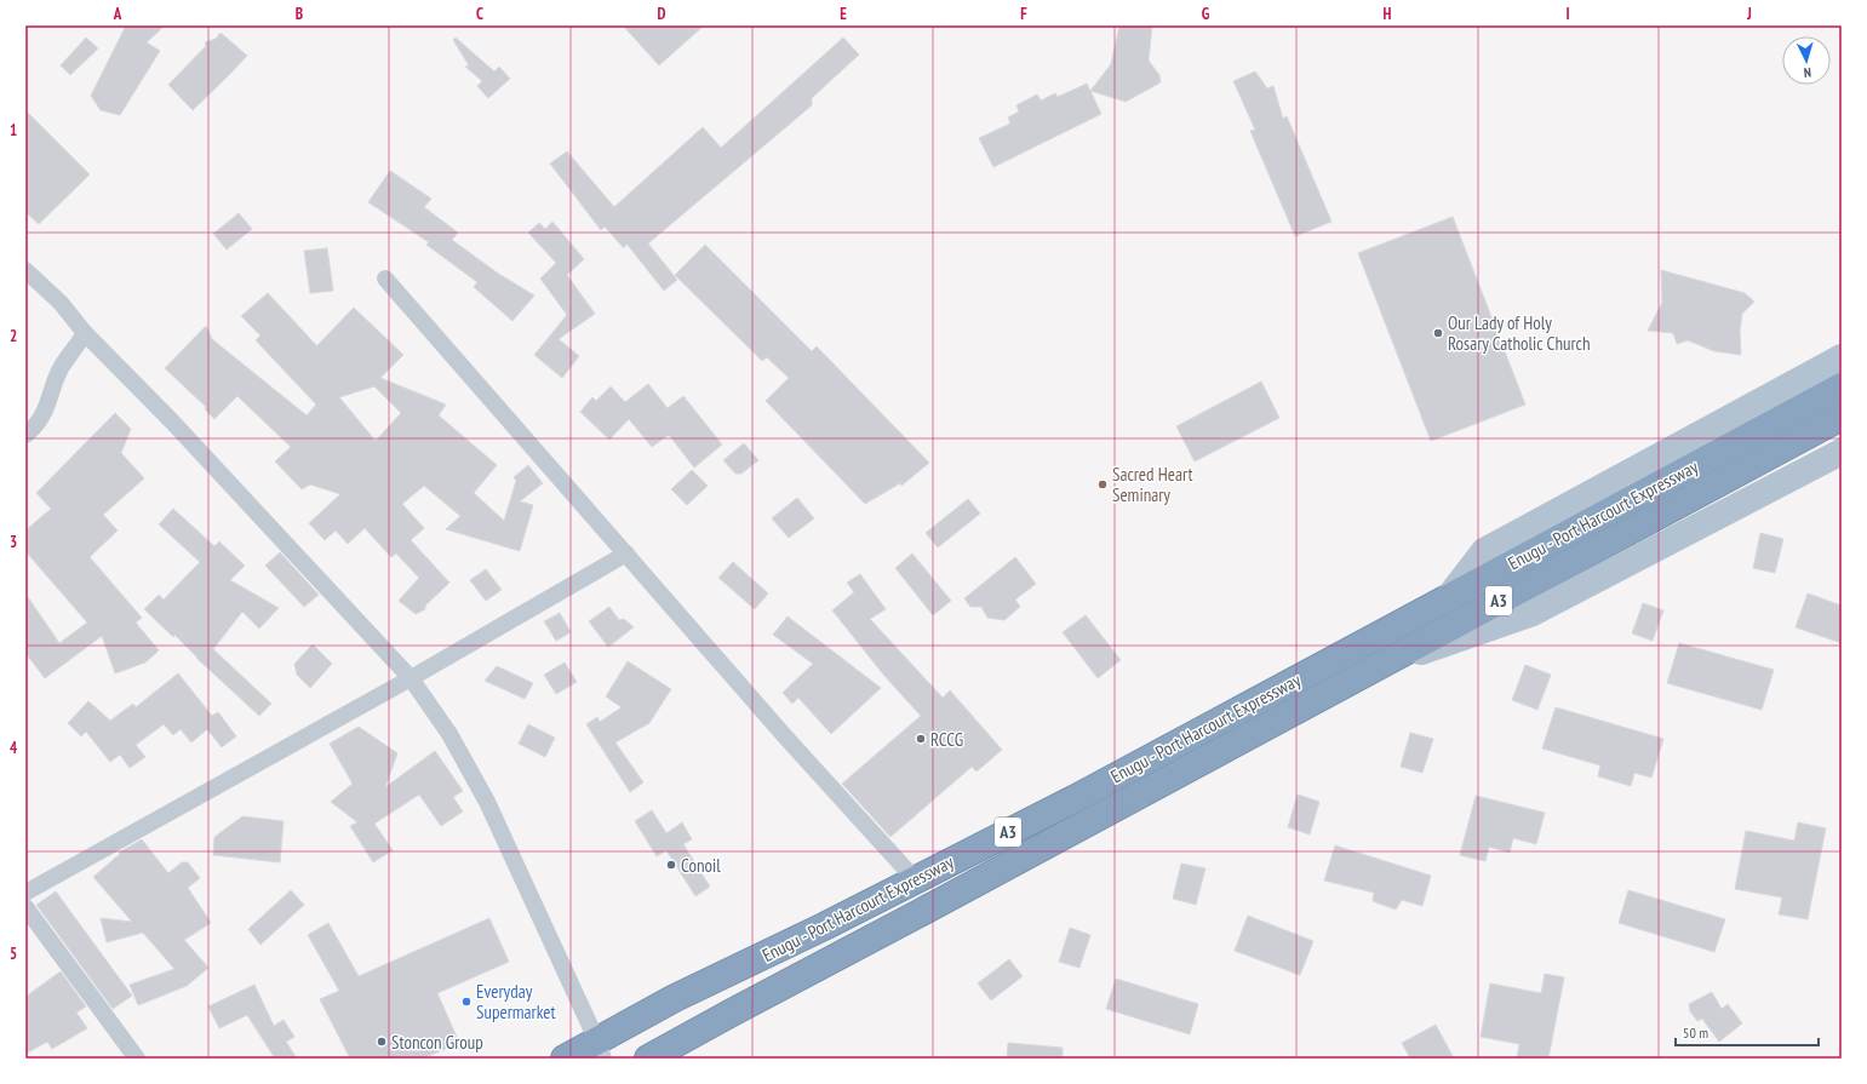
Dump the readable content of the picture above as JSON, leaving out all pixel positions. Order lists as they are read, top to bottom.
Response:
{
  "streets": {
    "highway": ["Enugu - Port Harcourt Expressway", "A3"]
  },
  "places": [
    "Our Lady of Holy Rosary Catholic Church",
    "Sacred Heart Seminary",
    "RCCG",
    "Conoil",
    "Everyday Supermarket",
    "Stoncon Group"
  ],
  "scale_bar": "50 m",
  "north": "bottom",
  "grid": {
    "columns": [
      "A",
      "B",
      "C",
      "D",
      "E",
      "F",
      "G",
      "H",
      "I",
      "J"
    ],
    "rows": [
      "1",
      "2",
      "3",
      "4",
      "5"
    ]
  }
}
